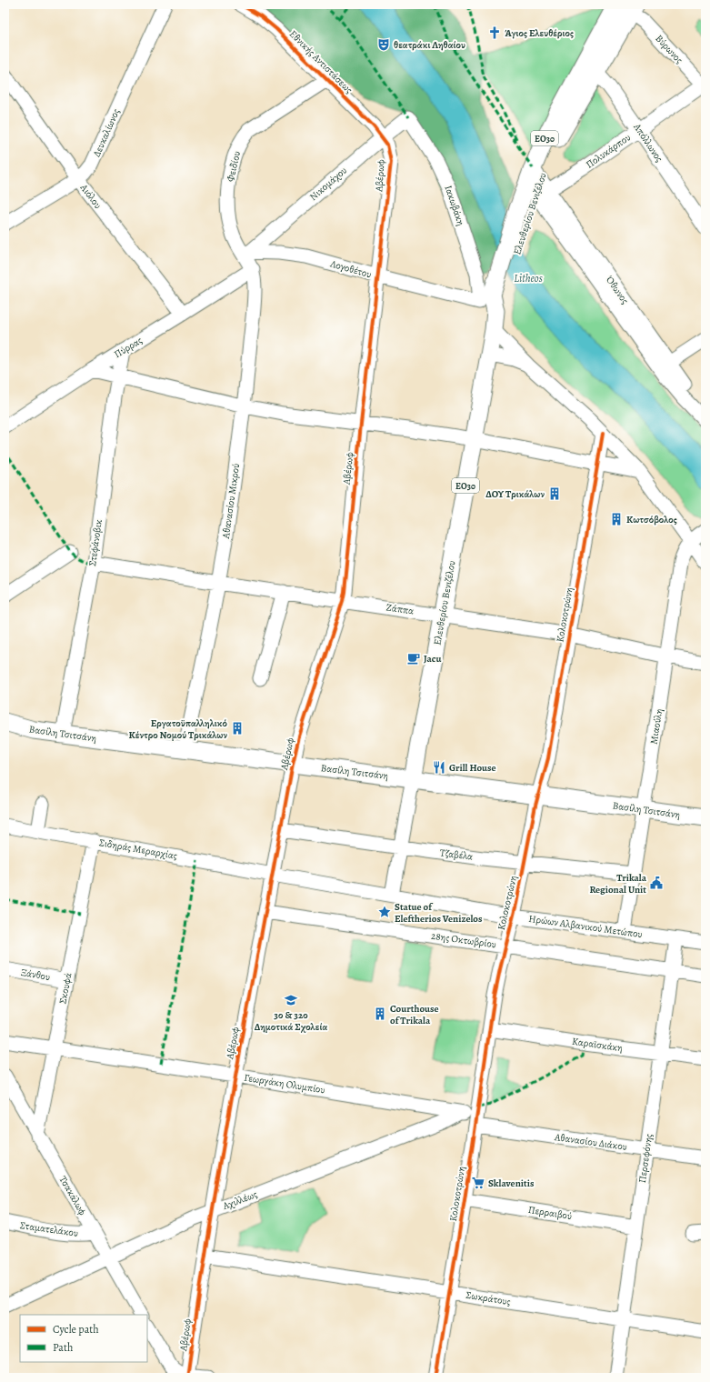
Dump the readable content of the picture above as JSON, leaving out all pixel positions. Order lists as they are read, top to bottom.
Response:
{
  "streets": {
    "main road": ["ΕΟ30", "Ελευθερίου Βενιζέλου", "Βασίλη Τσιτσάνη"],
    "street": [
      "Βύρωνος",
      "Εθνικής Αντιστάσεως",
      "Δευκαλίωνος",
      "Απόλλωνος",
      "Πολυκάρπου",
      "Φειδίου",
      "Αβέρωφ",
      "Νικομάχου",
      "Αιόλου",
      "Ιακωβάκη",
      "Λογοθέτου",
      "Πύρρας",
      "Αθανασίου Μικρού",
      "Στεφάνοβικ",
      "Ζάππα",
      "Κολοκοτρώνη",
      "Μιαούλη",
      "Σιδηράς Μεραρχίας",
      "Τζαβέλα",
      "Ηρώων Αλβανικού Μετώπου",
      "28ης Οκτωβρίου",
      "Ξάνθου",
      "Σκουφά",
      "Καραϊσκάκη",
      "Γεωργάκη Ολυμπίου",
      "Αθανασίου Διάκου",
      "Περσεφόνης",
      "Τσακάλωφ",
      "Αχιλλέως",
      "Περραιβού",
      "Σταματελάκου",
      "Σωκράτους"
    ]
  },
  "crossings": [
    ["Βύρωνος", "Πολυκάρπου"],
    ["Βύρωνος", "Ελευθερίου Βενιζέλου"],
    ["Εθνικής Αντιστάσεως", "Φειδίου"],
    ["Εθνικής Αντιστάσεως", "Αβέρωφ"],
    ["Εθνικής Αντιστάσεως", "Νικομάχου"],
    ["Δευκαλίωνος", "Αιόλου"],
    ["Απόλλωνος", "Πολυκάρπου"],
    ["Απόλλωνος", "Ελευθερίου Βενιζέλου"],
    ["Πολυκάρπου", "Ελευθερίου Βενιζέλου"],
    ["Φειδίου", "Νικομάχου"],
    ["Φειδίου", "Λογοθέτου"],
    ["Φειδίου", "Αθανασίου Μικρού"],
    ["Αβέρωφ", "Νικομάχου"],
    ["Αβέρωφ", "Λογοθέτου"],
    ["Αβέρωφ", "Ζάππα"],
    ["Αβέρωφ", "Βασίλη Τσιτσάνη"],
    ["Αβέρωφ", "Σιδηράς Μεραρχίας"],
    ["Αβέρωφ", "Τζαβέλα"],
    ["Αβέρωφ", "Ηρώων Αλβανικού Μετώπου"],
    ["Αβέρωφ", "28ης Οκτωβρίου"],
    ["Αβέρωφ", "Γεωργάκη Ολυμπίου"],
    ["Αβέρωφ", "Αχιλλέως"],
    ["Αβέρωφ", "Σωκράτους"],
    ["Νικομάχου", "Ιακωβάκη"],
    ["Νικομάχου", "Λογοθέτου"],
    ["Νικομάχου", "Αθανασίου Μικρού"],
    ["Αιόλου", "Πύρρας"],
    ["Ιακωβάκη", "Ελευθερίου Βενιζέλου"],
    ["Ιακωβάκη", "Λογοθέτου"],
    ["Ελευθερίου Βενιζέλου", "Λογοθέτου"],
    ["Ελευθερίου Βενιζέλου", "Ζάππα"],
    ["Ελευθερίου Βενιζέλου", "Βασίλη Τσιτσάνη"],
    ["Ελευθερίου Βενιζέλου", "Τζαβέλα"],
    ["Ελευθερίου Βενιζέλου", "Ηρώων Αλβανικού Μετώπου"],
    ["Λογοθέτου", "Αθανασίου Μικρού"],
    ["Πύρρας", "Αθανασίου Μικρού"],
    ["Πύρρας", "Στεφάνοβικ"],
    ["Αθανασίου Μικρού", "Ζάππα"],
    ["Αθανασίου Μικρού", "Βασίλη Τσιτσάνη"],
    ["Στεφάνοβικ", "Ζάππα"],
    ["Στεφάνοβικ", "Βασίλη Τσιτσάνη"],
    ["Ζάππα", "Κολοκοτρώνη"],
    ["Ζάππα", "Μιαούλη"],
    ["Κολοκοτρώνη", "Βασίλη Τσιτσάνη"],
    ["Κολοκοτρώνη", "Τζαβέλα"],
    ["Κολοκοτρώνη", "Ηρώων Αλβανικού Μετώπου"],
    ["Κολοκοτρώνη", "28ης Οκτωβρίου"],
    ["Κολοκοτρώνη", "Καραϊσκάκη"],
    ["Κολοκοτρώνη", "Γεωργάκη Ολυμπίου"],
    ["Κολοκοτρώνη", "Αθανασίου Διάκου"],
    ["Κολοκοτρώνη", "Περραιβού"],
    ["Κολοκοτρώνη", "Σωκράτους"],
    ["Μιαούλη", "Βασίλη Τσιτσάνη"],
    ["Μιαούλη", "Τζαβέλα"],
    ["Μιαούλη", "Ηρώων Αλβανικού Μετώπου"],
    ["Σιδηράς Μεραρχίας", "Ηρώων Αλβανικού Μετώπου"],
    ["Σιδηράς Μεραρχίας", "Σκουφά"],
    ["Ηρώων Αλβανικού Μετώπου", "Περσεφόνης"],
    ["28ης Οκτωβρίου", "Περσεφόνης"],
    ["Ξάνθου", "Σκουφά"],
    ["Σκουφά", "Γεωργάκη Ολυμπίου"],
    ["Σκουφά", "Τσακάλωφ"],
    ["Καραϊσκάκη", "Περσεφόνης"],
    ["Γεωργάκη Ολυμπίου", "Αθανασίου Διάκου"],
    ["Γεωργάκη Ολυμπίου", "Αχιλλέως"],
    ["Αθανασίου Διάκου", "Περσεφόνης"],
    ["Περσεφόνης", "Περραιβού"],
    ["Περσεφόνης", "Σωκράτους"],
    ["Τσακάλωφ", "Αχιλλέως"],
    ["Τσακάλωφ", "Σταματελάκου"]
  ],
  "water": ["Litheos"],
  "places": {
    "church": ["Άγιος Ελευθέριος"],
    "theatre": ["θεατράκι Ληθαίου"],
    "building": [
      "ΔΟΥ Τρικάλων",
      "Κωτσόβολος",
      "Εργατοϋπαλληλικό Κέντρο Νομού Τρικάλων",
      "Courthouse of Trikala"
    ],
    "cafe": ["Jacu"],
    "restaurant": ["Grill House"],
    "public building": ["Trikala Regional Unit"],
    "place": ["Statue of Eleftherios Venizelos"],
    "school or university": ["3ο & 32ο Δημοτικά Σχολεία"],
    "supermarket": ["Sklavenitis"]
  },
  "legend": ["Cycle path", "Path"]
}
